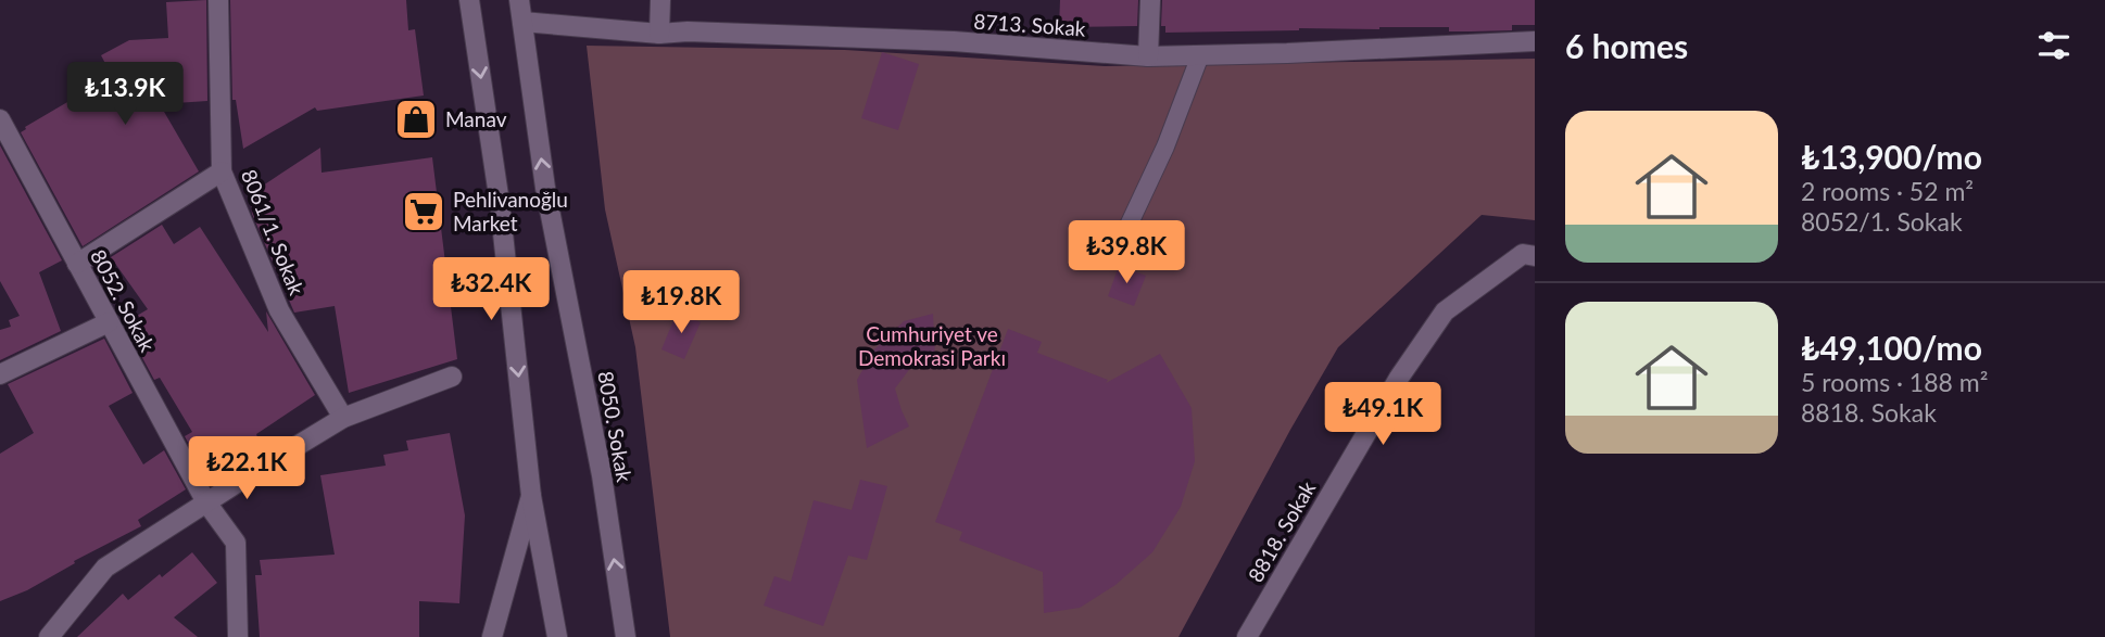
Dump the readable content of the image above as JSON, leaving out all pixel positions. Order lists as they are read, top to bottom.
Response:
{
  "streets": {
    "street": [
      "8713. Sokak",
      "8061/1. Sokak",
      "8052. Sokak",
      "8050. Sokak",
      "8818. Sokak"
    ]
  },
  "crossings": [
    ["8713. Sokak", "8050. Sokak"]
  ],
  "parks": ["Cumhuriyet ve Demokrasi Parkı"],
  "places": {
    "shop": ["Manav"],
    "supermarket": ["Pehlivanoğlu Market"]
  },
  "page": {
    "heading": "6 homes",
    "price": [
      "₺13.9K",
      "₺39.8K",
      "₺32.4K",
      "₺19.8K",
      "₺49.1K",
      "₺22.1K"
    ],
    "list": [
      {
        "name": "₺13,900/mo",
        "note": "2 rooms · 52 m² · 8052/1. Sokak"
      },
      {
        "name": "₺49,100/mo",
        "note": "5 rooms · 188 m² · 8818. Sokak"
      }
    ]
  }
}
